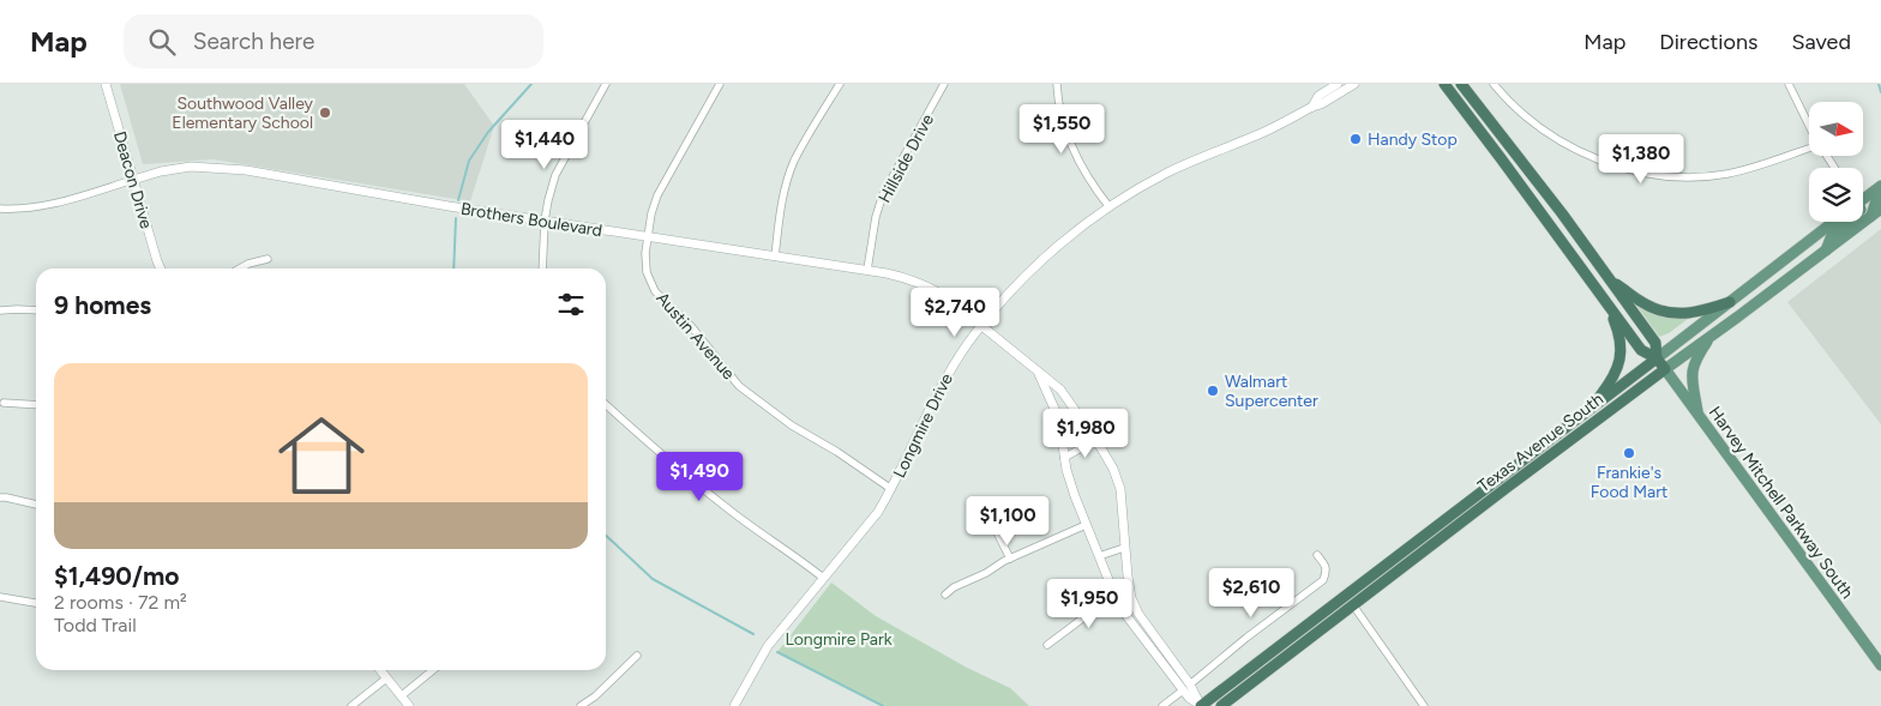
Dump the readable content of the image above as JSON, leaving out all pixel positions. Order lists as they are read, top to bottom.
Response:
{
  "streets": {
    "highway": ["Texas Avenue South", "Harvey Mitchell Parkway South"],
    "street": [
      "Hillside Drive",
      "Deacon Drive",
      "Brothers Boulevard",
      "Austin Avenue",
      "Longmire Drive"
    ]
  },
  "crossings": [
    ["Hillside Drive", "Brothers Boulevard"],
    ["Deacon Drive", "Brothers Boulevard"],
    ["Brothers Boulevard", "Austin Avenue"],
    ["Brothers Boulevard", "Longmire Drive"],
    ["Brothers Boulevard", "Texas Avenue South"],
    ["Austin Avenue", "Longmire Drive"],
    ["Texas Avenue South", "Harvey Mitchell Parkway South"]
  ],
  "parks": ["Longmire Park"],
  "places": [
    "Southwood Valley Elementary School",
    "Handy Stop",
    "Walmart Supercenter",
    "Frankie's Food Mart"
  ],
  "north": "right",
  "page": {
    "header": "Map",
    "search": "Search here",
    "nav": ["Map", "Directions", "Saved"],
    "price": [
      "$1,550",
      "$1,440",
      "$1,380",
      "$2,740",
      "$1,980",
      "$1,490",
      "$1,100",
      "$2,610",
      "$1,950"
    ],
    "heading": "9 homes",
    "list": [
      {
        "name": "$1,490/mo",
        "note": "2 rooms · 72 m² · Todd Trail"
      }
    ]
  }
}
